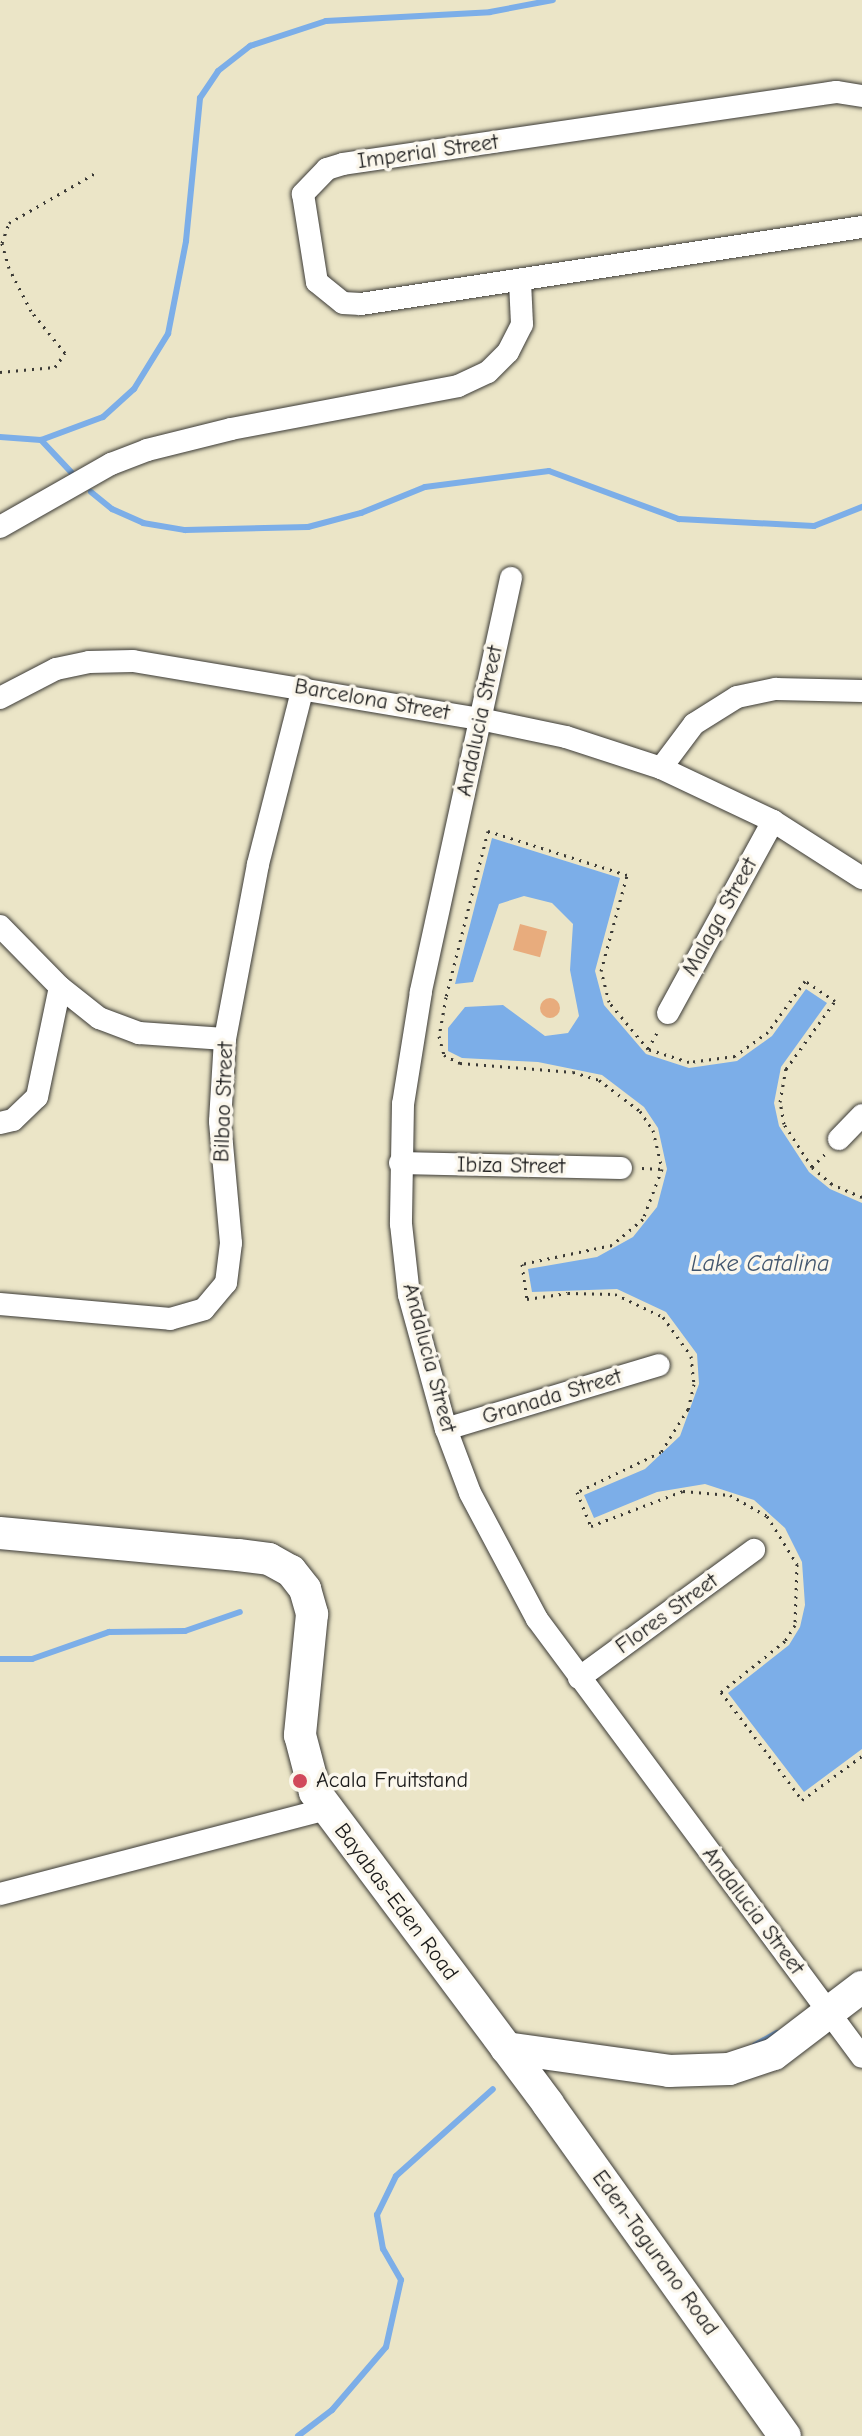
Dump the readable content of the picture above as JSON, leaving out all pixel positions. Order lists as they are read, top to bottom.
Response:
{
  "streets": {
    "street": [
      "Imperial Street",
      "Barcelona Street",
      "Andalucia Street",
      "Malaga Street",
      "Bilbao Street",
      "Ibiza Street",
      "Granada Street",
      "Flores Street",
      "Bayabas-Eden Road",
      "Eden-Tagurano Road"
    ]
  },
  "crossings": [
    ["Barcelona Street", "Andalucia Street"],
    ["Barcelona Street", "Malaga Street"],
    ["Barcelona Street", "Bilbao Street"],
    ["Andalucia Street", "Ibiza Street"],
    ["Andalucia Street", "Granada Street"],
    ["Andalucia Street", "Flores Street"],
    ["Bayabas-Eden Road", "Eden-Tagurano Road"]
  ],
  "water": ["Lake Catalina"],
  "places": ["Acala Fruitstand"]
}
